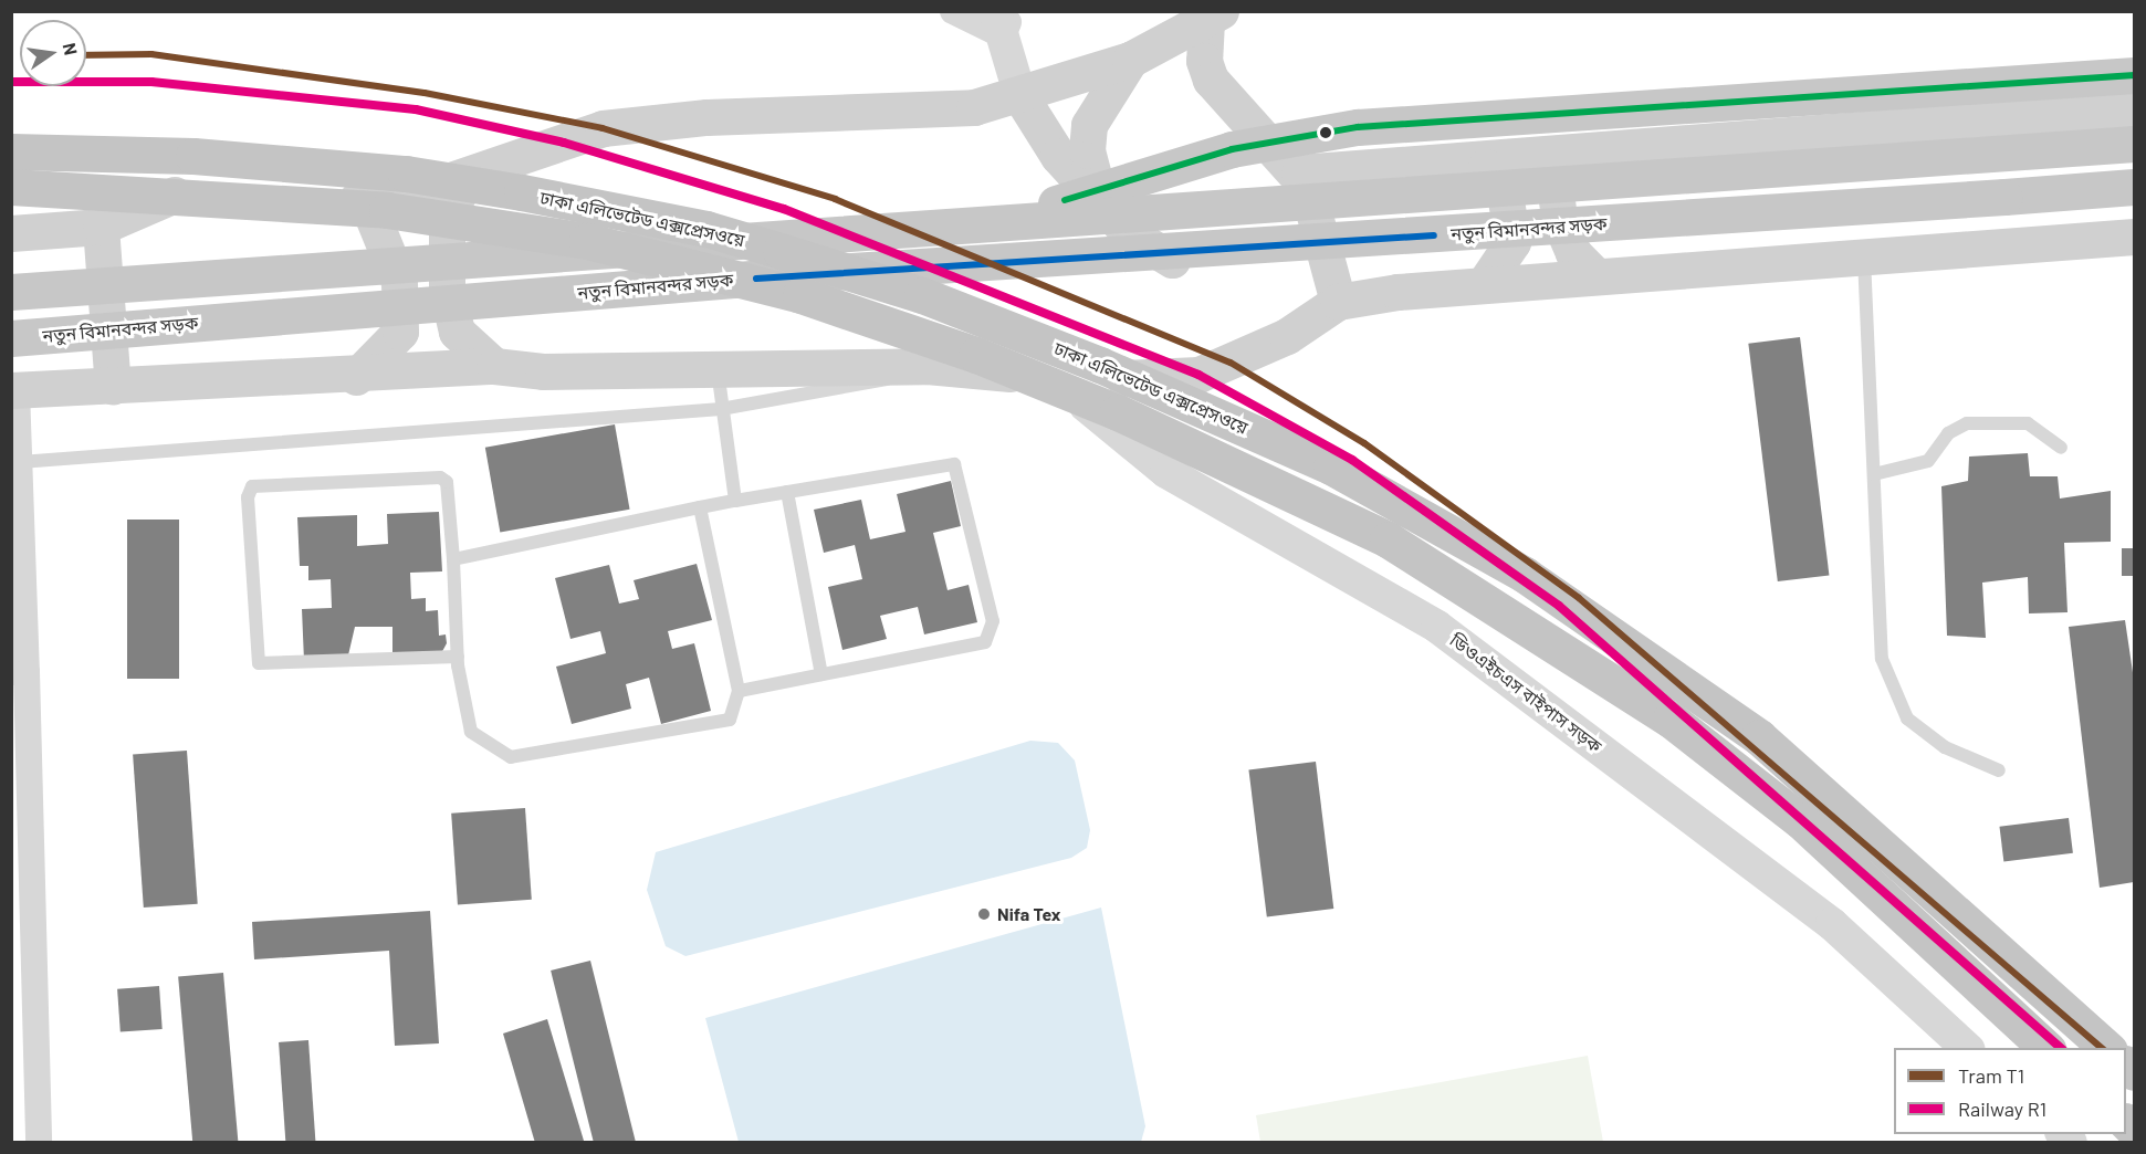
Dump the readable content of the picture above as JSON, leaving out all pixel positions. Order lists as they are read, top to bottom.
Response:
{
  "streets": {
    "highway": ["ঢাকা এলিভেটেড এক্সপ্রেসওয়ে", "নতুন বিমানবন্দর সড়ক"],
    "street": ["ডিওএইচএস বাইপাস সড়ক"]
  },
  "places": ["Nifa Tex"],
  "lines": ["tram line T1", "rail line R1"],
  "legend": ["Tram T1", "Railway R1"],
  "north": "right"
}
